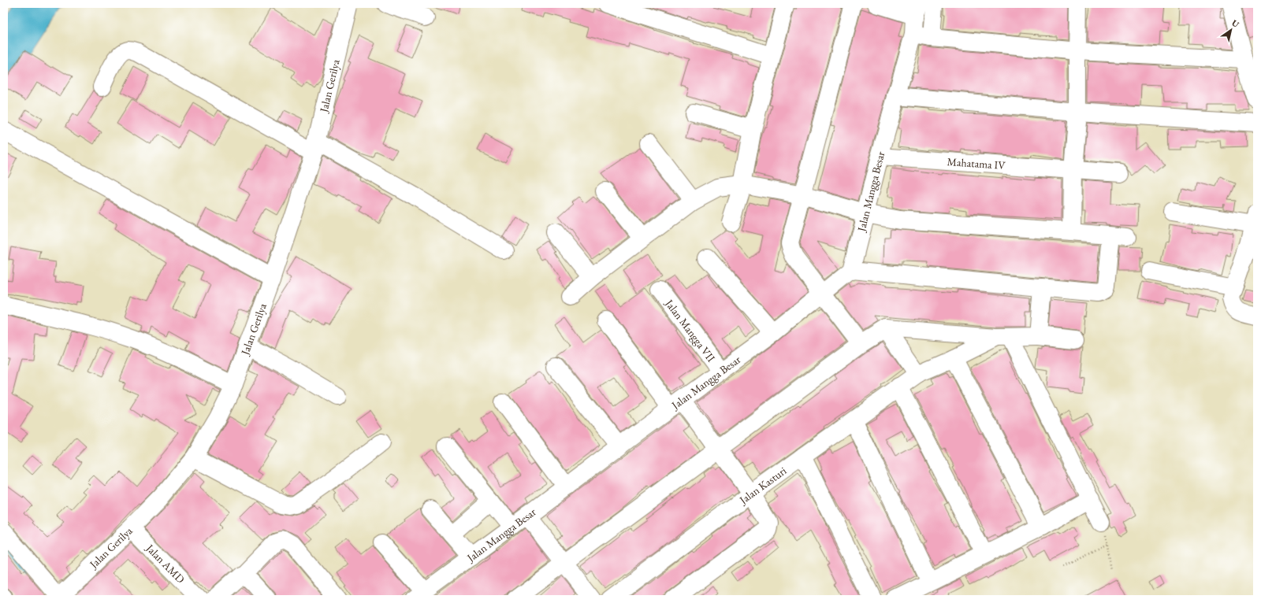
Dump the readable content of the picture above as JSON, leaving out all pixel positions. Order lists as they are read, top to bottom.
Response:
{
  "streets": {
    "street": [
      "Jalan Gerilya",
      "Mahatama IV",
      "Jalan Mangga Besar",
      "Jalan Mangga VII",
      "Jalan Kasturi",
      "Jalan AMD"
    ]
  },
  "crossings": [
    ["Jalan Gerilya", "Jalan AMD"],
    ["Mahatama IV", "Jalan Mangga Besar"],
    ["Jalan Mangga Besar", "Jalan Mangga VII"]
  ],
  "north": "top right"
}
